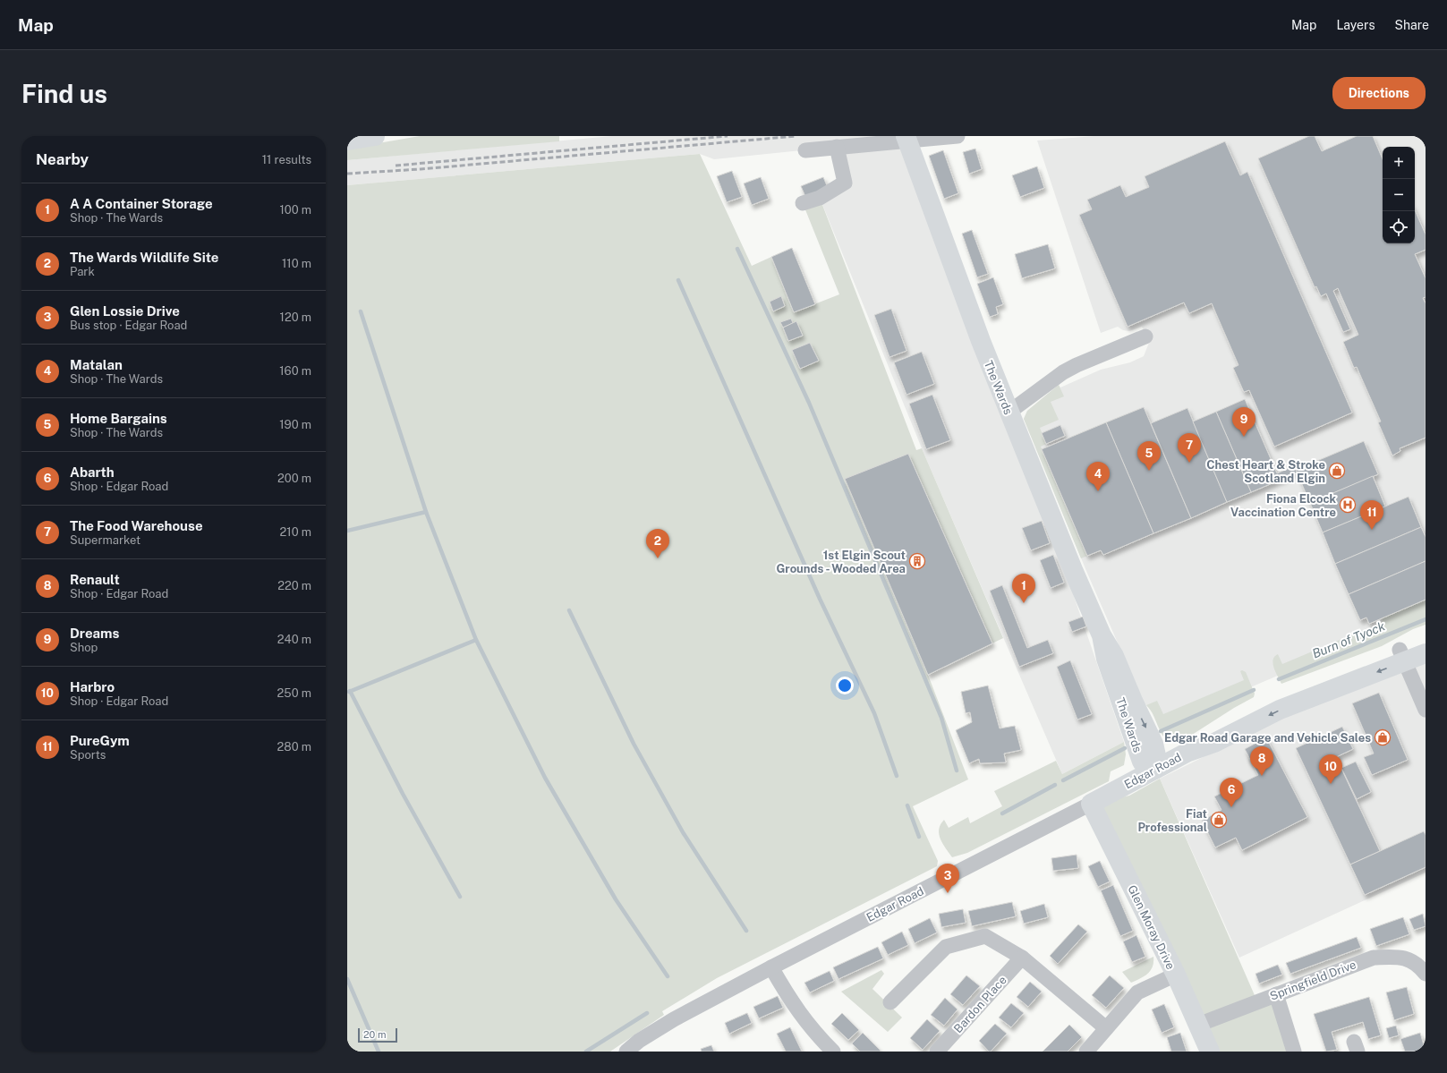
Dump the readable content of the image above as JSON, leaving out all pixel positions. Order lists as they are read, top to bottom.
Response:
{
  "streets": {
    "street": [
      "The Wards",
      "Edgar Road",
      "Glen Moray Drive",
      "Springfield Drive",
      "Bardon Place"
    ]
  },
  "crossings": [
    ["The Wards", "Edgar Road"],
    ["Edgar Road", "Glen Moray Drive"],
    ["Glen Moray Drive", "Springfield Drive"]
  ],
  "water": ["Burn of Tyock"],
  "places": {
    "shop": ["Chest Heart & Stroke Scotland Elgin", "Edgar Road Garage and Vehicle Sales", "Fiat Professional"],
    "hospital": ["Fiona Elcock Vaccination Centre"],
    "building": ["1st Elgin Scout Grounds - Wooded Area"]
  },
  "scale_bar": "20 m",
  "page": {
    "header": "Map",
    "nav": ["Map", "Layers", "Share"],
    "buttons": "Directions",
    "title": "Find us",
    "heading": ["Nearby", "11 results"],
    "map_buttons": ["+", "−"],
    "list": [
      {
        "mark": "1",
        "name": "A A Container Storage",
        "note": "Shop · The Wards",
        "value": "100 m"
      },
      {
        "mark": "2",
        "name": "The Wards Wildlife Site",
        "note": "Park",
        "value": "110 m"
      },
      {
        "mark": "3",
        "name": "Glen Lossie Drive",
        "note": "Bus stop · Edgar Road",
        "value": "120 m"
      },
      {
        "mark": "4",
        "name": "Matalan",
        "note": "Shop · The Wards",
        "value": "160 m"
      },
      {
        "mark": "5",
        "name": "Home Bargains",
        "note": "Shop · The Wards",
        "value": "190 m"
      },
      {
        "mark": "6",
        "name": "Abarth",
        "note": "Shop · Edgar Road",
        "value": "200 m"
      },
      {
        "mark": "7",
        "name": "The Food Warehouse",
        "note": "Supermarket",
        "value": "210 m"
      },
      {
        "mark": "8",
        "name": "Renault",
        "note": "Shop · Edgar Road",
        "value": "220 m"
      },
      {
        "mark": "9",
        "name": "Dreams",
        "note": "Shop",
        "value": "240 m"
      },
      {
        "mark": "10",
        "name": "Harbro",
        "note": "Shop · Edgar Road",
        "value": "250 m"
      },
      {
        "mark": "11",
        "name": "PureGym",
        "note": "Sports",
        "value": "280 m"
      }
    ],
    "pins": [
      "9",
      "7",
      "5",
      "4",
      "11",
      "2",
      "1",
      "8",
      "10",
      "6",
      "3"
    ],
    "scale": "20 m"
  }
}
